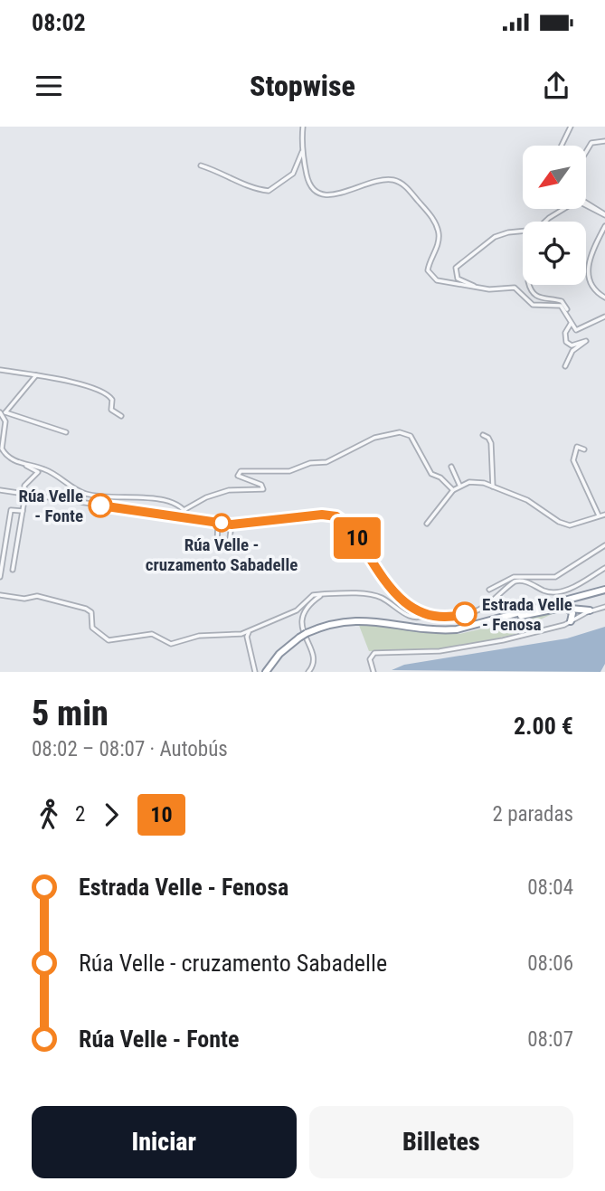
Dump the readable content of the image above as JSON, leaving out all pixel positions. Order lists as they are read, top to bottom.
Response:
{
  "places": ["Rúa Velle - Fonte", "Rúa Velle - cruzamento Sabadelle", "Estrada Velle - Fenosa"],
  "lines": ["bus line 10"],
  "north": "bottom left",
  "page": {
    "status": "08:02",
    "header": "Stopwise",
    "on_map": "10",
    "heading": ["5 min", "08:02 – 08:07 · Autobús", "2.00 €"],
    "legs": ["2", "10", "2 paradas"],
    "list": [
      {
        "name": "Estrada Velle - Fenosa",
        "value": "08:04"
      },
      {
        "name": "Rúa Velle - cruzamento Sabadelle",
        "value": "08:06"
      },
      {
        "name": "Rúa Velle - Fonte",
        "value": "08:07"
      }
    ],
    "buttons": ["Iniciar", "Billetes"]
  }
}
